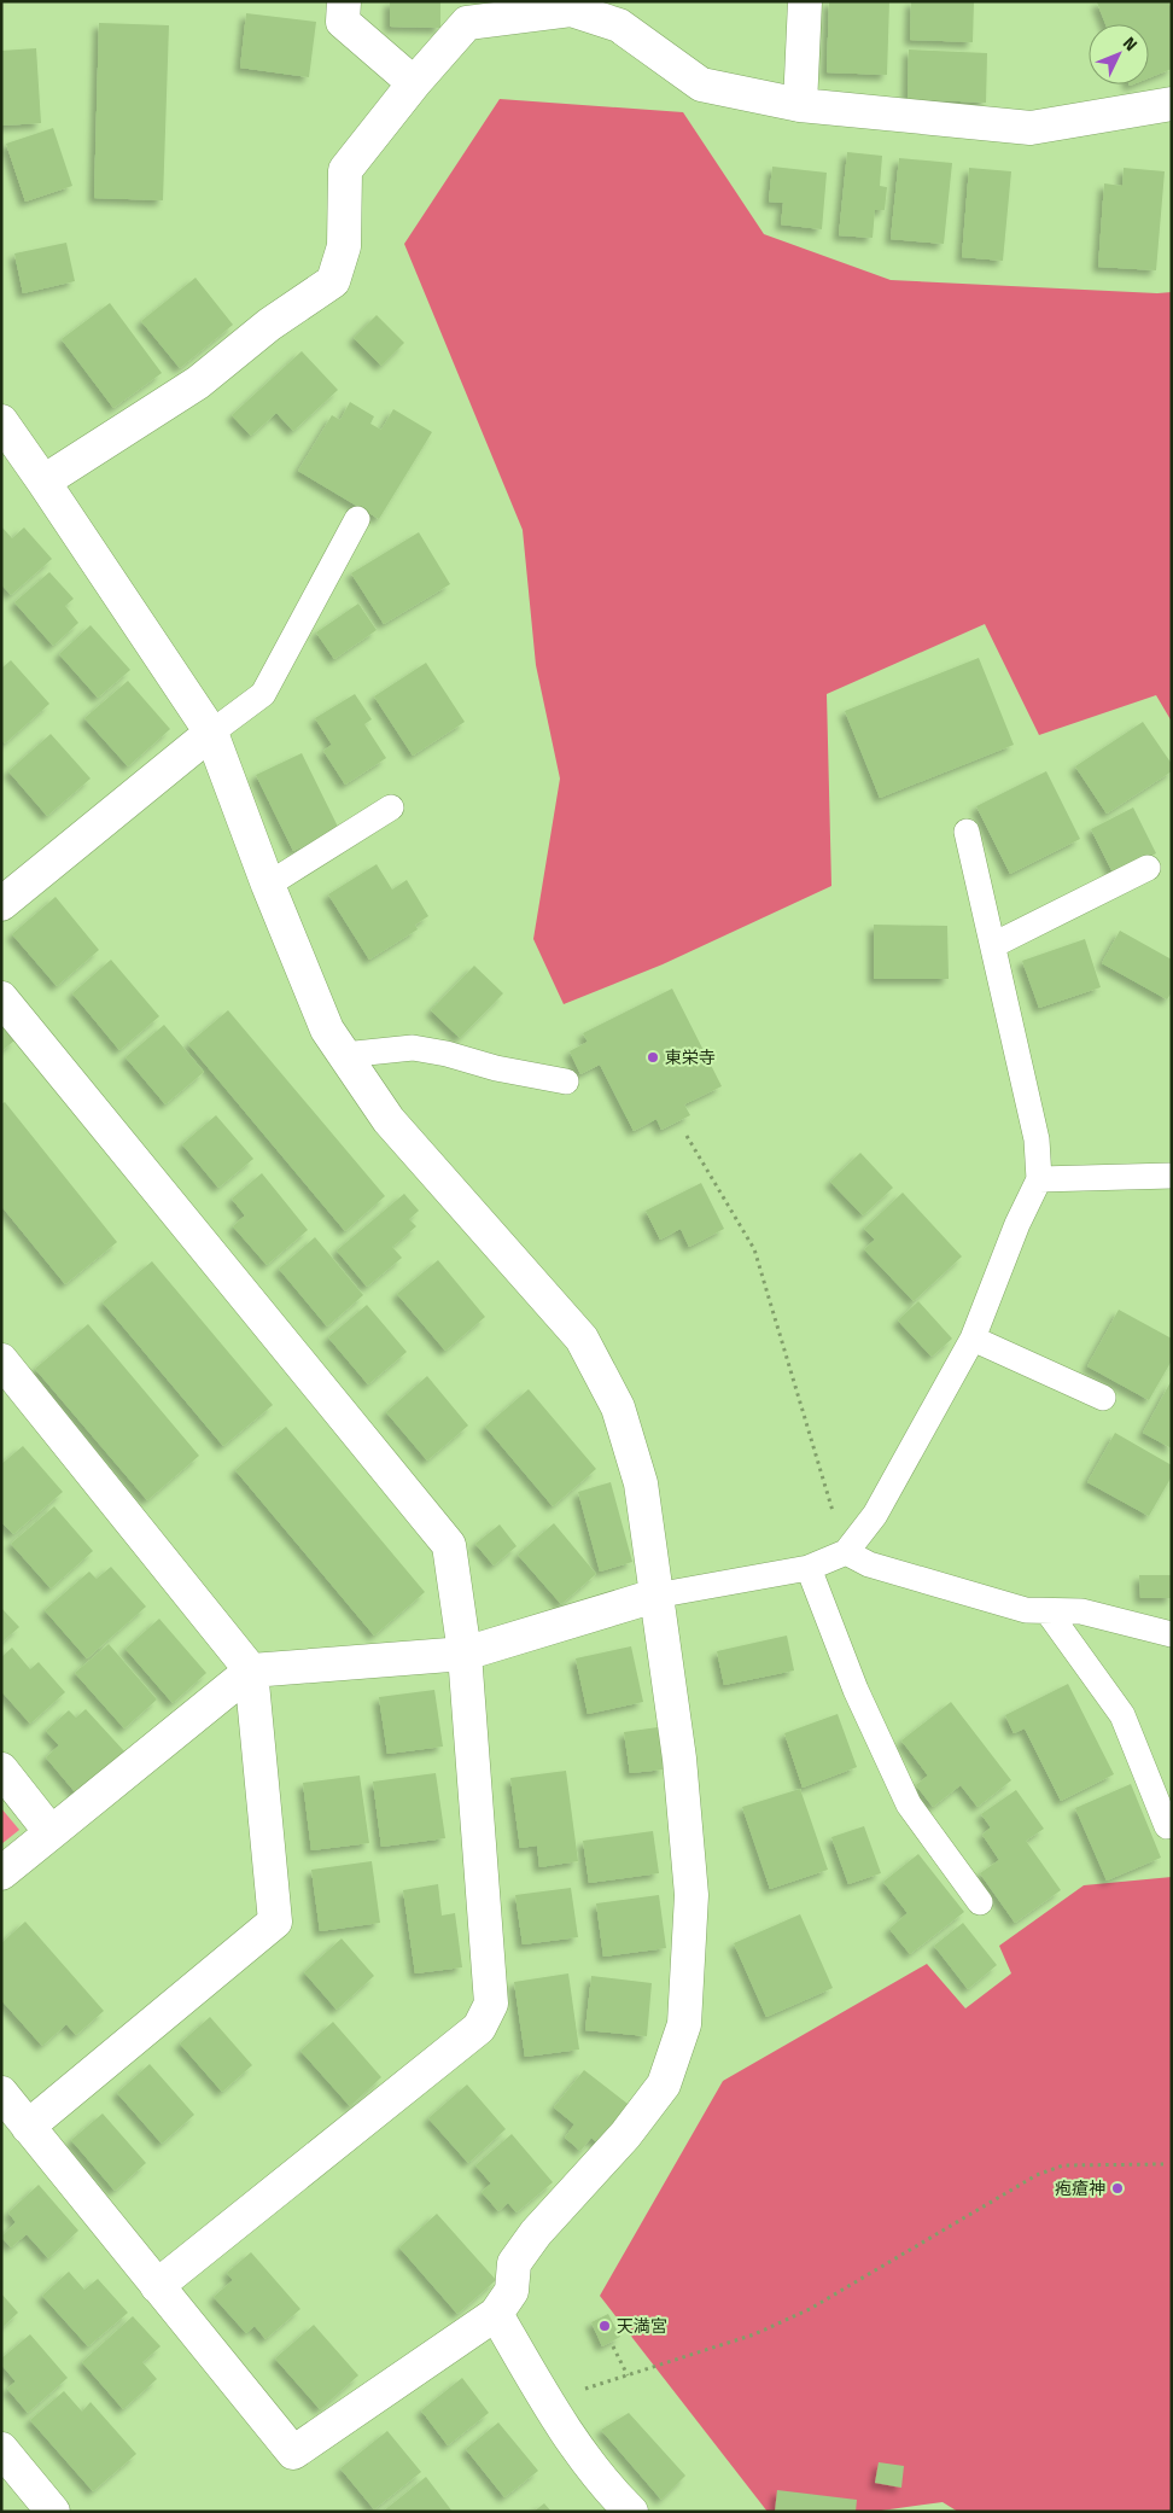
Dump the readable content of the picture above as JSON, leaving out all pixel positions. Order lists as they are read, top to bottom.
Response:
{
  "places": ["東栄寺", "疱瘡神", "天満宮"],
  "north": "top right"
}
